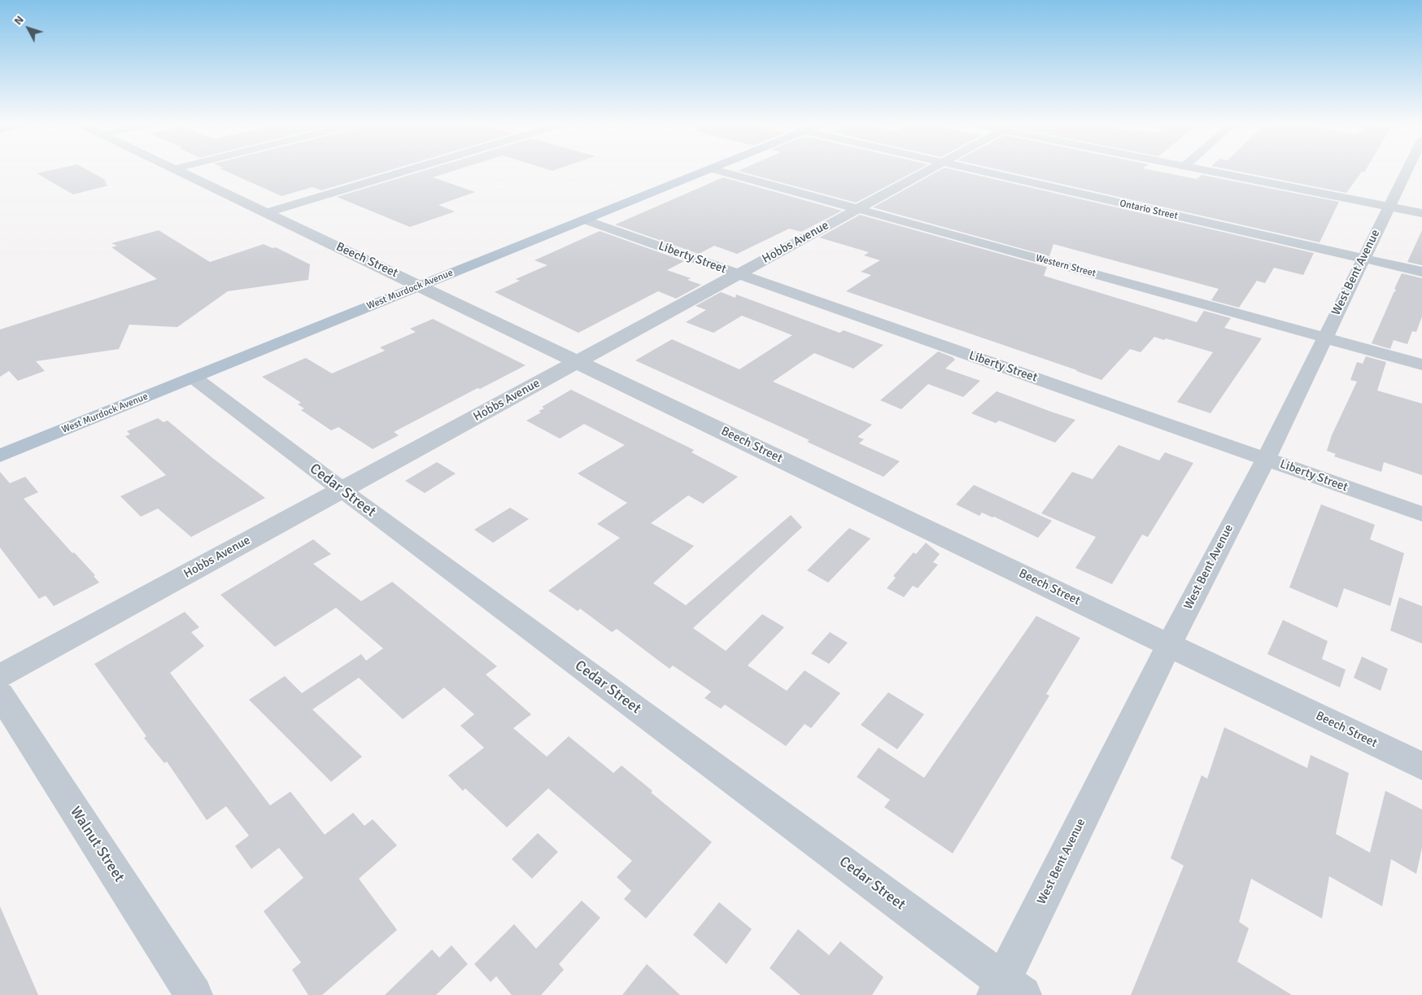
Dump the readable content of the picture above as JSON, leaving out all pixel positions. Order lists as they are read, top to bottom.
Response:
{
  "streets": {
    "main road": ["West Murdock Avenue"],
    "street": [
      "Ontario Street",
      "Hobbs Avenue",
      "Liberty Street",
      "Beech Street",
      "Western Street",
      "West Bent Avenue",
      "Cedar Street",
      "Walnut Street"
    ]
  },
  "crossings": [
    ["Ontario Street", "West Bent Avenue"],
    ["Hobbs Avenue", "Liberty Street"],
    ["Hobbs Avenue", "Beech Street"],
    ["Hobbs Avenue", "Western Street"],
    ["Hobbs Avenue", "Cedar Street"],
    ["Liberty Street", "West Bent Avenue"],
    ["Liberty Street", "West Murdock Avenue"],
    ["Beech Street", "West Bent Avenue"],
    ["Beech Street", "West Murdock Avenue"],
    ["Western Street", "West Bent Avenue"],
    ["West Bent Avenue", "Cedar Street"],
    ["West Murdock Avenue", "Cedar Street"]
  ],
  "north": "top left"
}
